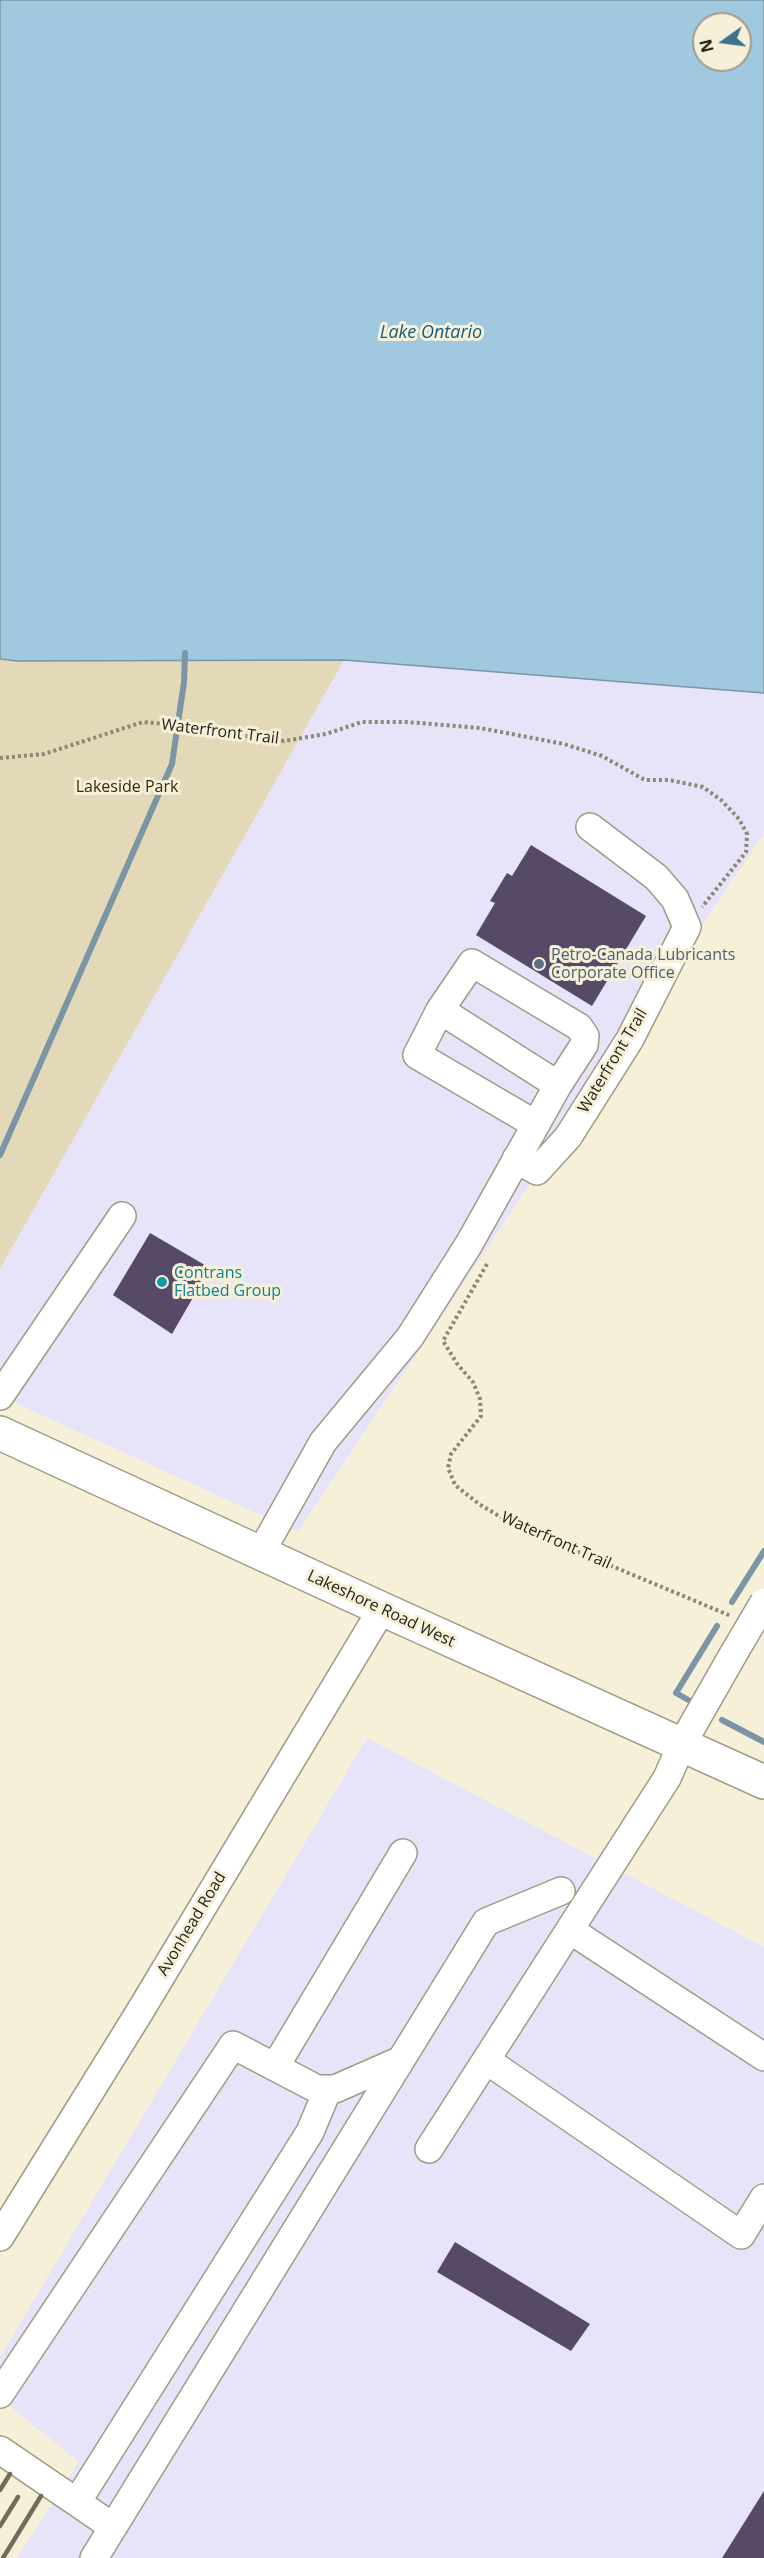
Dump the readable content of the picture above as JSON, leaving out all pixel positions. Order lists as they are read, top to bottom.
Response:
{
  "streets": {
    "main road": ["Lakeshore Road West"],
    "street": ["Waterfront Trail", "Avonhead Road"]
  },
  "crossings": [
    ["Lakeshore Road West", "Avonhead Road"]
  ],
  "water": ["Lake Ontario"],
  "parks": ["Lakeside Park"],
  "places": ["Petro-Canada Lubricants Corporate Office", "Contrans Flatbed Group"],
  "north": "left"
}
